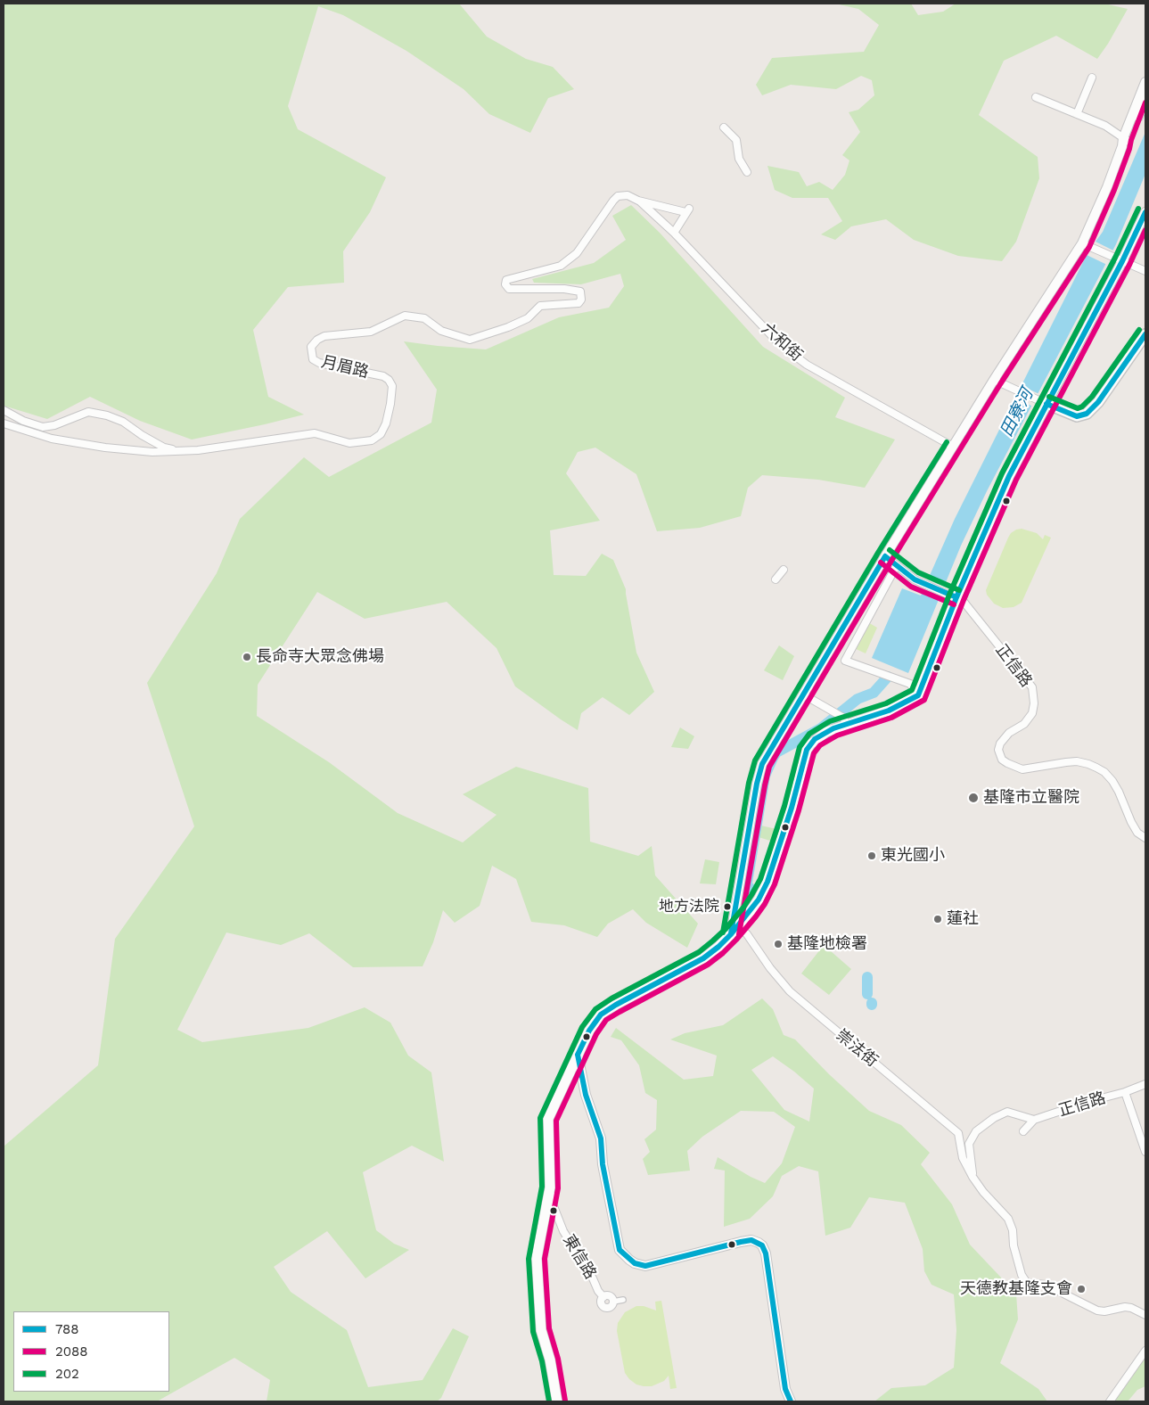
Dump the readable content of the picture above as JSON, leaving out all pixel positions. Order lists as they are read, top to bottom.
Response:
{
  "streets": {
    "main road": ["東信路"],
    "street": [
      "六和街",
      "月眉路",
      "正信路",
      "崇法街"
    ]
  },
  "crossings": [
    ["六和街", "月眉路"],
    ["崇法街", "東信路"]
  ],
  "water": ["田寮河"],
  "places": [
    "長命寺大眾念佛場",
    "基隆市立醫院",
    "東光國小",
    "地方法院",
    "蓮社",
    "基隆地檢署",
    "天德教基隆支會"
  ],
  "lines": ["transit line 2088", "transit line 202", "transit line 788"],
  "legend": ["788", "2088", "202"]
}
